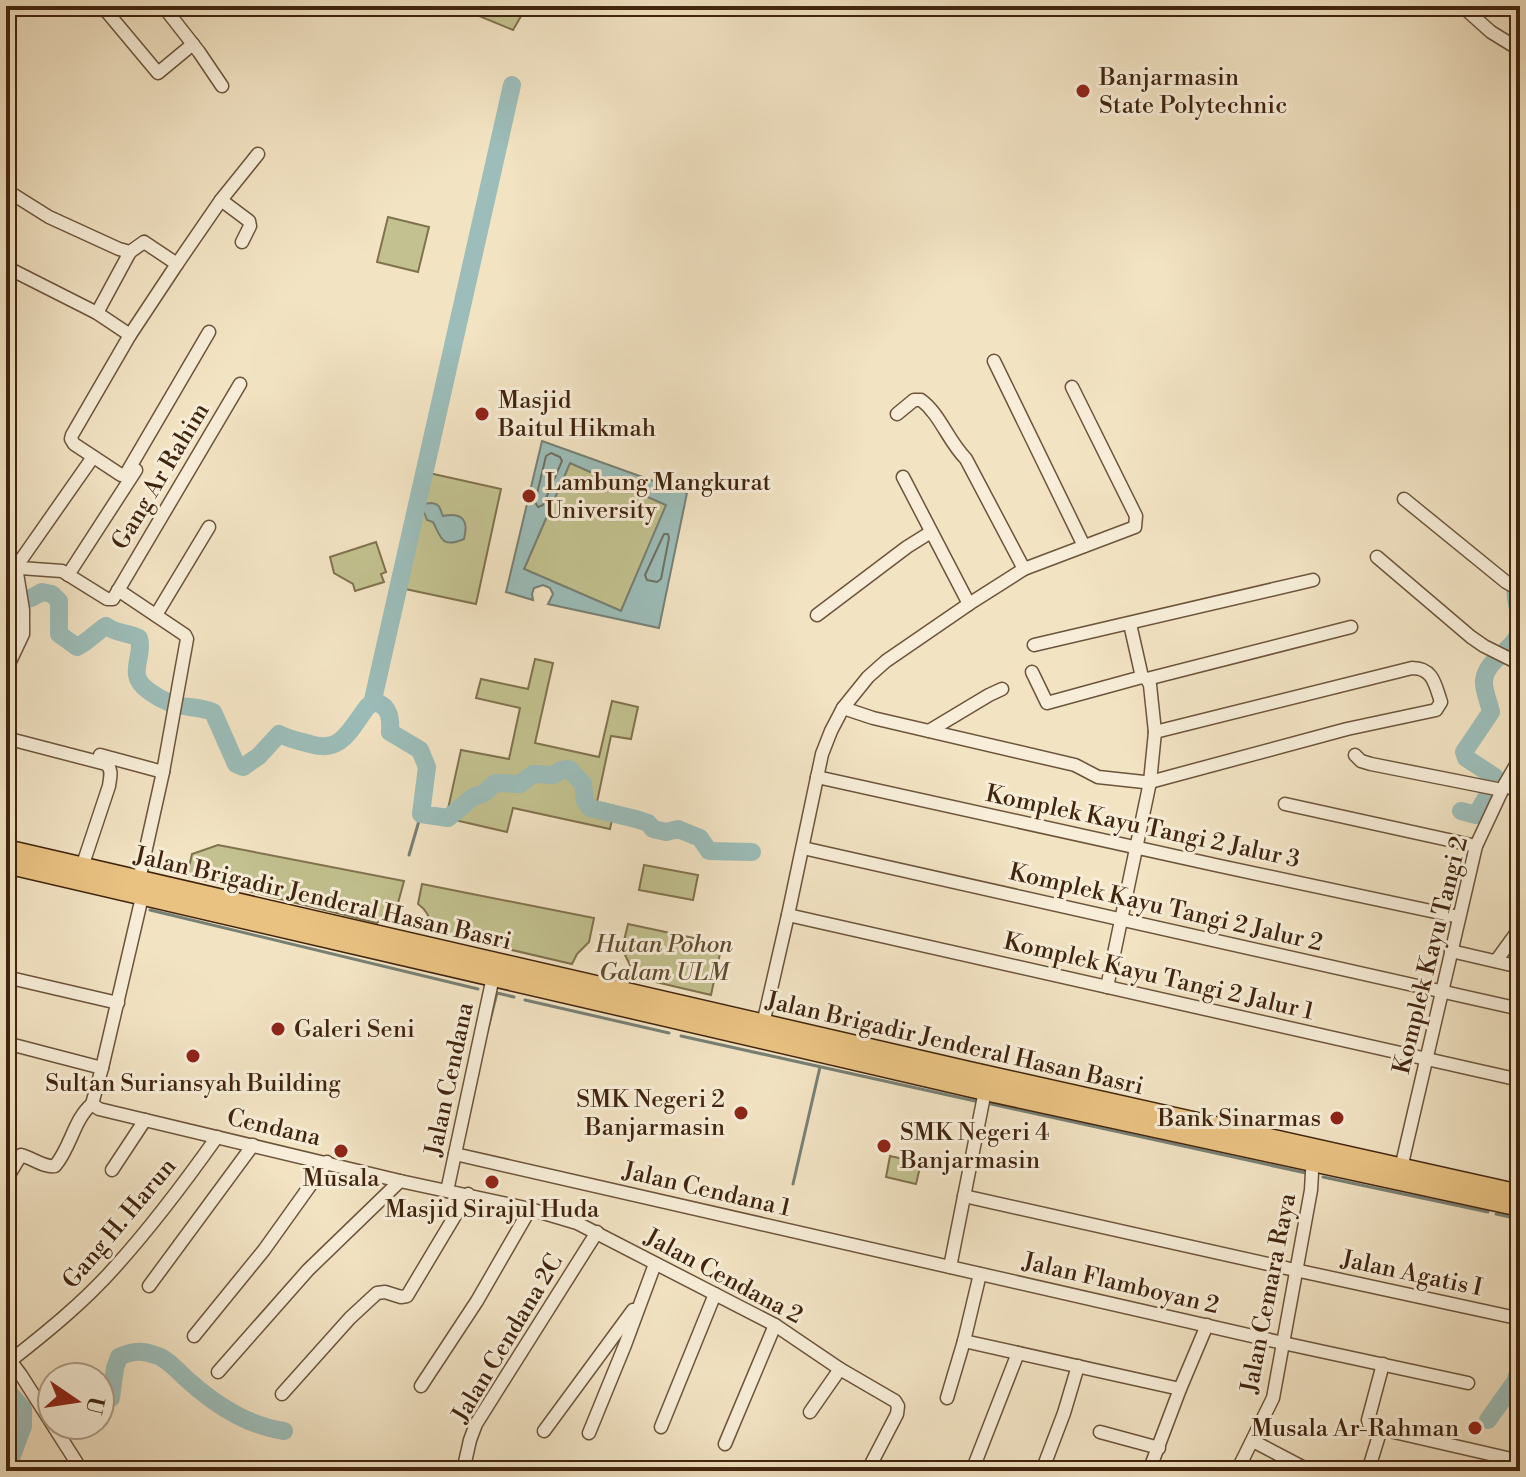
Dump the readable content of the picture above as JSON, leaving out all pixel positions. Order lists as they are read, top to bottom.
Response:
{
  "streets": {
    "highway": ["Jalan Brigadir Jenderal Hasan Basri"],
    "street": [
      "Gang Ar Rahim",
      "Komplek Kayu Tangi 2 Jalur 3",
      "Komplek Kayu Tangi 2 Jalur 2",
      "Komplek Kayu Tangi 2",
      "Komplek Kayu Tangi 2 Jalur 1",
      "Jalan Cendana",
      "Cendana",
      "Jalan Cendana 1",
      "Gang H. Harun",
      "Jalan Agatis I",
      "Jalan Cendana 2",
      "Jalan Flamboyan 2",
      "Jalan Cemara Raya",
      "Jalan Cendana 2C"
    ]
  },
  "crossings": [
    ["Komplek Kayu Tangi 2 Jalur 3", "Komplek Kayu Tangi 2"],
    ["Jalan Brigadir Jenderal Hasan Basri", "Komplek Kayu Tangi 2"],
    ["Jalan Brigadir Jenderal Hasan Basri", "Jalan Cendana"],
    ["Jalan Brigadir Jenderal Hasan Basri", "Jalan Cemara Raya"],
    ["Komplek Kayu Tangi 2 Jalur 2", "Komplek Kayu Tangi 2"],
    ["Komplek Kayu Tangi 2", "Komplek Kayu Tangi 2 Jalur 1"],
    ["Jalan Cendana", "Cendana"],
    ["Jalan Cendana", "Jalan Cendana 1"],
    ["Jalan Cendana", "Jalan Cendana 2"],
    ["Cendana", "Gang H. Harun"],
    ["Cendana", "Jalan Cendana 2"],
    ["Jalan Cendana 1", "Jalan Flamboyan 2"],
    ["Jalan Agatis I", "Jalan Cemara Raya"],
    ["Jalan Cendana 2", "Jalan Cendana 2C"],
    ["Jalan Flamboyan 2", "Jalan Cemara Raya"]
  ],
  "parks": ["Hutan Pohon Galam ULM"],
  "places": [
    "Banjarmasin State Polytechnic",
    "Masjid Baitul Hikmah",
    "Lambung Mangkurat University",
    "Galeri Seni",
    "Sultan Suriansyah Building",
    "SMK Negeri 2 Banjarmasin",
    "Bank Sinarmas",
    "SMK Negeri 4 Banjarmasin",
    "Musala",
    "Masjid Sirajul Huda",
    "Musala Ar-Rahman"
  ],
  "north": "right"
}
